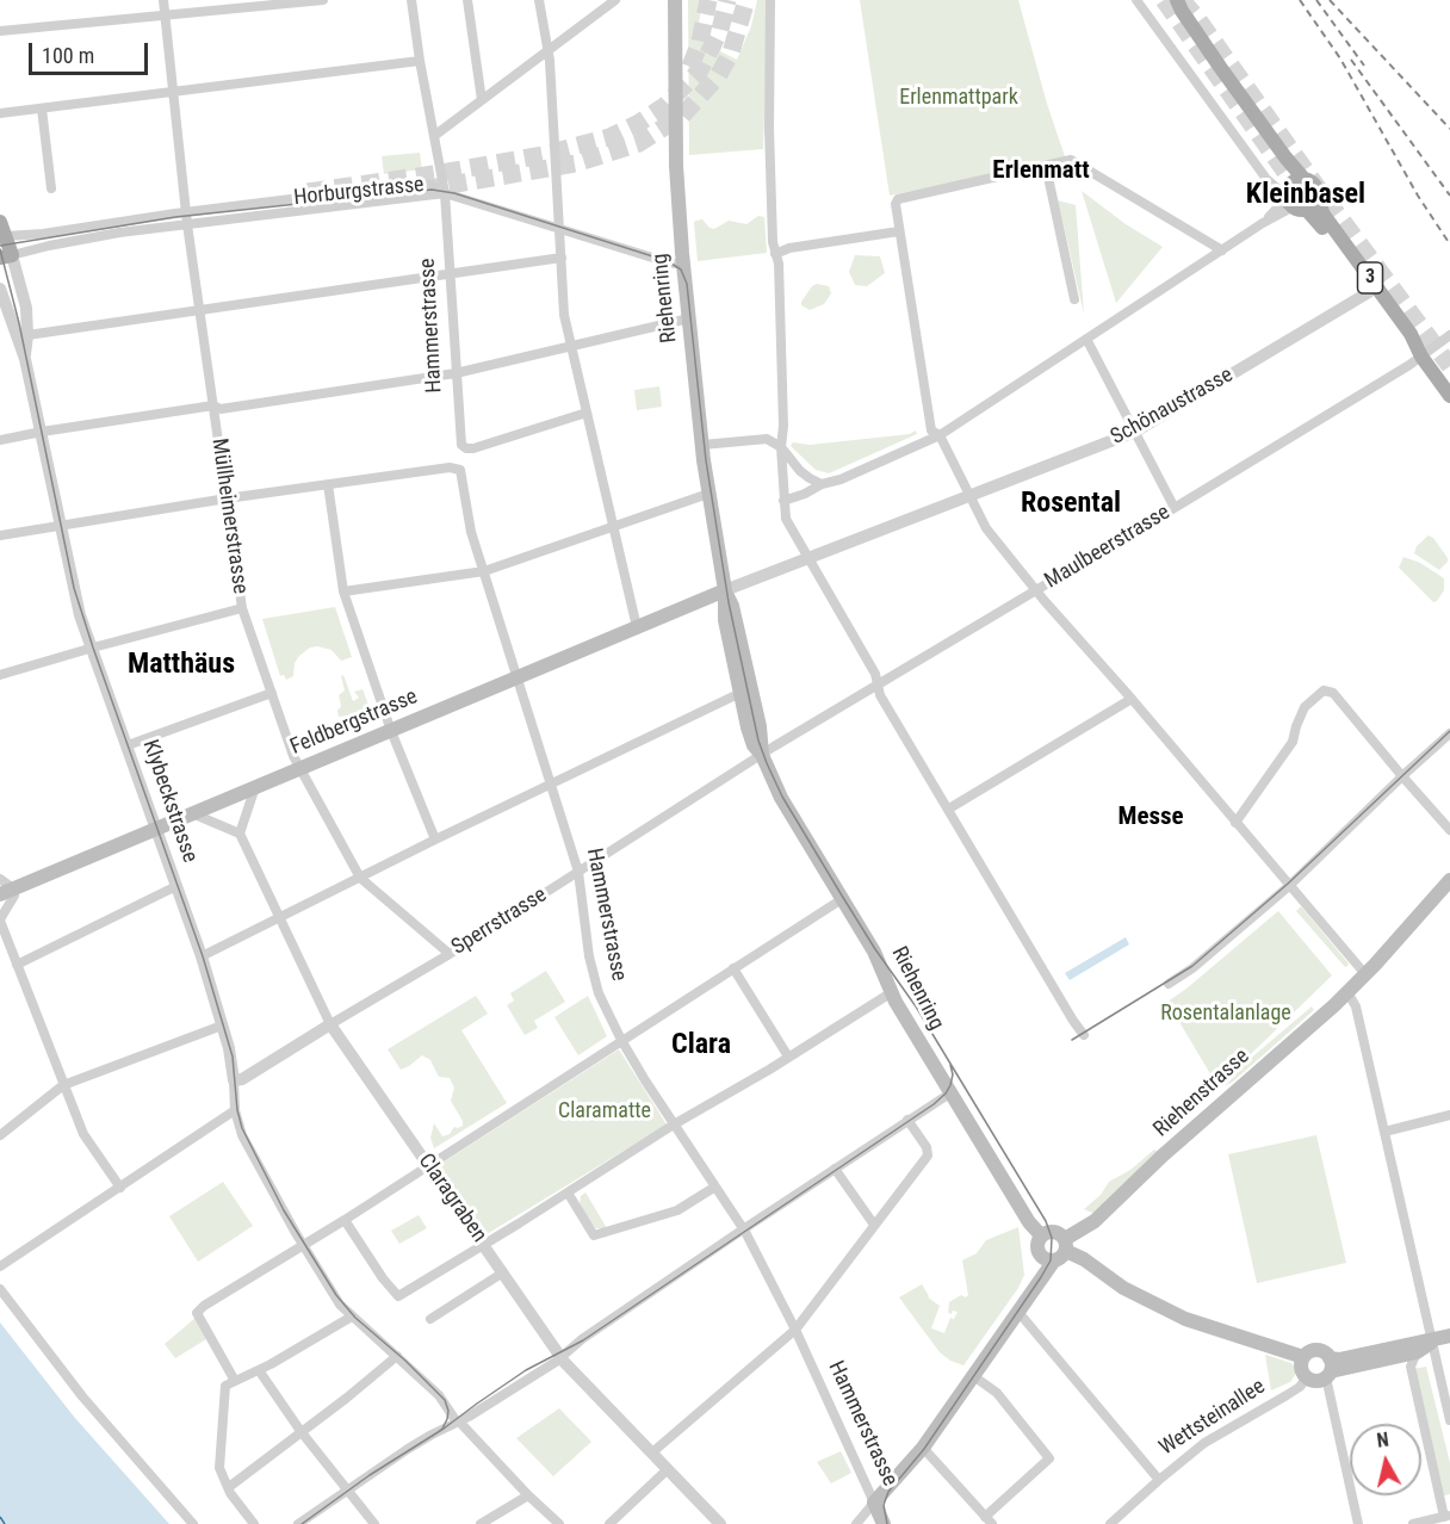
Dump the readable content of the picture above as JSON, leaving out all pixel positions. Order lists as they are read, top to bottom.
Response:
{
  "streets": {
    "main road": [
      "3",
      "Riehenring",
      "Hammerstrasse",
      "Feldbergstrasse",
      "Klybeckstrasse",
      "Riehenstrasse"
    ],
    "street": [
      "Horburgstrasse",
      "Schönaustrasse",
      "Müllheimerstrasse",
      "Maulbeerstrasse",
      "Sperrstrasse",
      "Claragraben",
      "Wettsteinallee"
    ]
  },
  "crossings": [
    ["Horburgstrasse", "Hammerstrasse"],
    ["Horburgstrasse", "Müllheimerstrasse"],
    ["Horburgstrasse", "Klybeckstrasse"],
    ["3", "Schönaustrasse"],
    ["3", "Maulbeerstrasse"],
    ["Riehenring", "Schönaustrasse"],
    ["Riehenring", "Maulbeerstrasse"],
    ["Riehenring", "Feldbergstrasse"],
    ["Riehenring", "Sperrstrasse"],
    ["Riehenring", "Riehenstrasse"],
    ["Hammerstrasse", "Feldbergstrasse"],
    ["Hammerstrasse", "Sperrstrasse"],
    ["Schönaustrasse", "Feldbergstrasse"],
    ["Müllheimerstrasse", "Feldbergstrasse"],
    ["Müllheimerstrasse", "Sperrstrasse"],
    ["Maulbeerstrasse", "Sperrstrasse"],
    ["Feldbergstrasse", "Klybeckstrasse"],
    ["Klybeckstrasse", "Sperrstrasse"],
    ["Sperrstrasse", "Claragraben"]
  ],
  "districts": [
    "Erlenmatt",
    "Kleinbasel",
    "Rosental",
    "Matthäus",
    "Messe",
    "Clara"
  ],
  "parks": ["Erlenmattpark", "Rosentalanlage", "Claramatte"],
  "scale_bar": "100 m",
  "north": "top"
}
